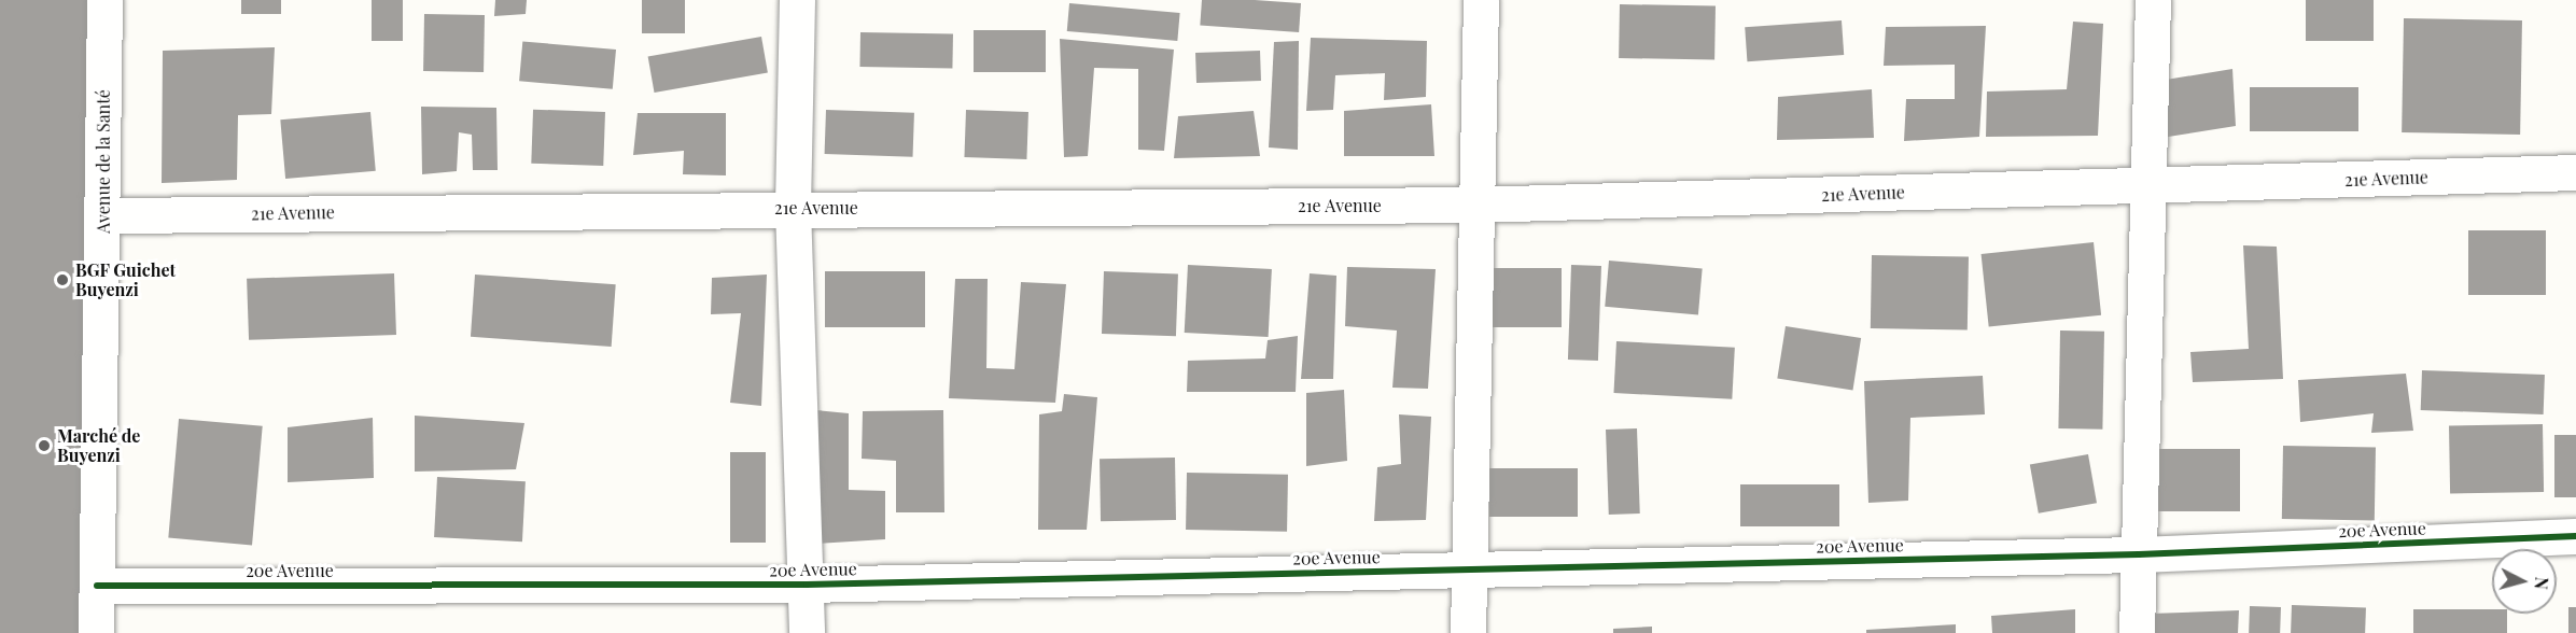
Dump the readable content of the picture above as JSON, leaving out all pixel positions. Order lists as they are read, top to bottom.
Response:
{
  "streets": {
    "street": ["Avenue de la Santé", "21e Avenue", "20e Avenue"]
  },
  "crossings": [
    ["Avenue de la Santé", "21e Avenue"],
    ["Avenue de la Santé", "20e Avenue"]
  ],
  "places": ["BGF Guichet Buyenzi", "Marché de Buyenzi"],
  "north": "right"
}
